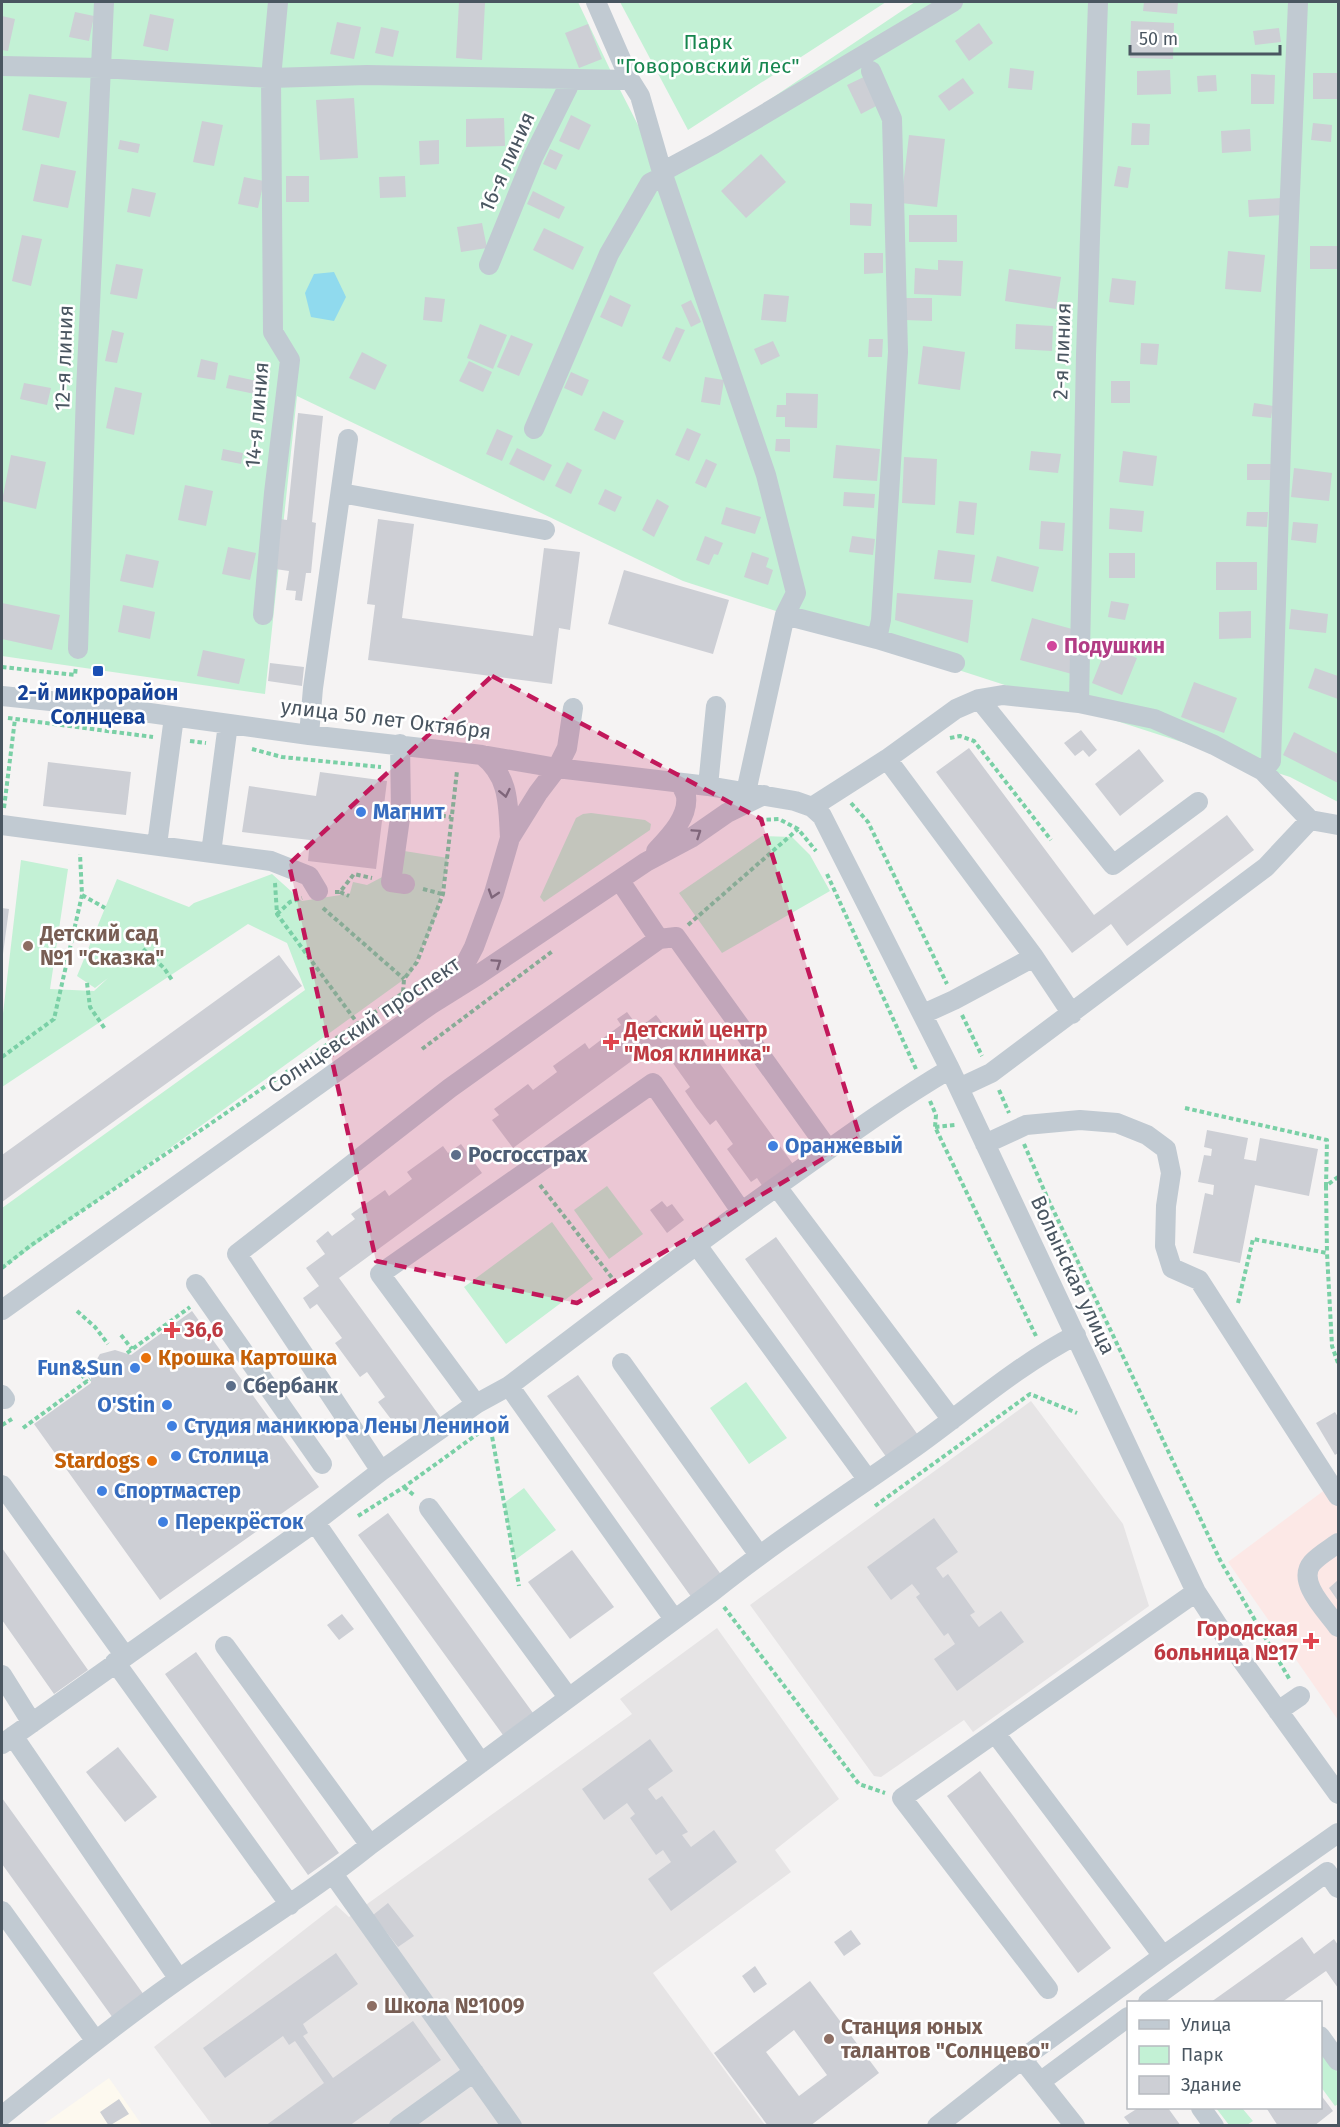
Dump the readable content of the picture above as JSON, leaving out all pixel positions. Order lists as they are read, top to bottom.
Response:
{
  "streets": {
    "street": [
      "16-я линия",
      "2-я линия",
      "12-я линия",
      "14-я линия",
      "улица 50 лет Октября",
      "Солнцевский проспект",
      "Волынская улица"
    ]
  },
  "crossings": [
    ["улица 50 лет Октября", "Солнцевский проспект"]
  ],
  "one_way": ["Солнцевский проспект"],
  "parks": ["Парк \"Говоровский лес\""],
  "places": {
    "other": [
      "Подушкин",
      "Магнит",
      "Детский сад №1 \"Сказка\"",
      "Оранжевый",
      "Росгосстрах",
      "Крошка Картошка",
      "Fun&Sun",
      "Сбербанк",
      "O'Stin",
      "Студия маникюра Лены Лениной",
      "Столица",
      "Stardogs",
      "Спортмастер",
      "Перекрёсток",
      "Школа №1009",
      "Станция юных талантов \"Солнцево\""
    ],
    "transit": ["2-й микрорайон Солнцева"],
    "health": ["Детский центр \"Моя клиника\"", "36,6", "Городская больница №17"]
  },
  "legend": ["Улица", "Парк", "Здание"],
  "scale_bar": "50 m"
}
